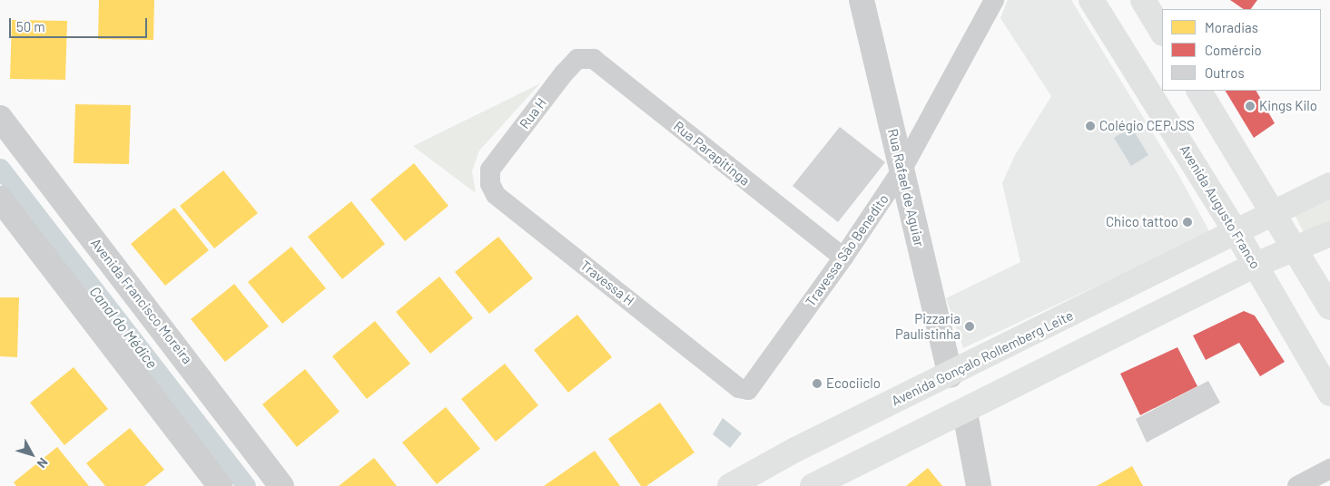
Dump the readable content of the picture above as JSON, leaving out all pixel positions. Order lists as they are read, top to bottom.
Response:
{
  "streets": {
    "main road": ["Avenida Augusto Franco", "Avenida Gonçalo Rollemberg Leite"],
    "street": [
      "Rua H",
      "Rua Parapitinga",
      "Rua Rafael de Aguiar",
      "Travessa São Benedito",
      "Travessa H",
      "Avenida Francisco Moreira"
    ]
  },
  "crossings": [
    ["Rua H", "Rua Parapitinga"],
    ["Rua H", "Travessa H"],
    ["Rua Parapitinga", "Travessa São Benedito"],
    ["Rua Rafael de Aguiar", "Travessa São Benedito"],
    ["Rua Rafael de Aguiar", "Avenida Gonçalo Rollemberg Leite"],
    ["Avenida Augusto Franco", "Avenida Gonçalo Rollemberg Leite"],
    ["Travessa São Benedito", "Travessa H"]
  ],
  "water": ["Canal do Médice"],
  "places": [
    "Kings Kilo",
    "Colégio CEPJSS",
    "Chico tattoo",
    "Pizzaria Paulistinha",
    "Ecociiclo"
  ],
  "legend": ["Moradias", "Comércio", "Outros"],
  "scale_bar": "50 m",
  "north": "bottom right"
}
